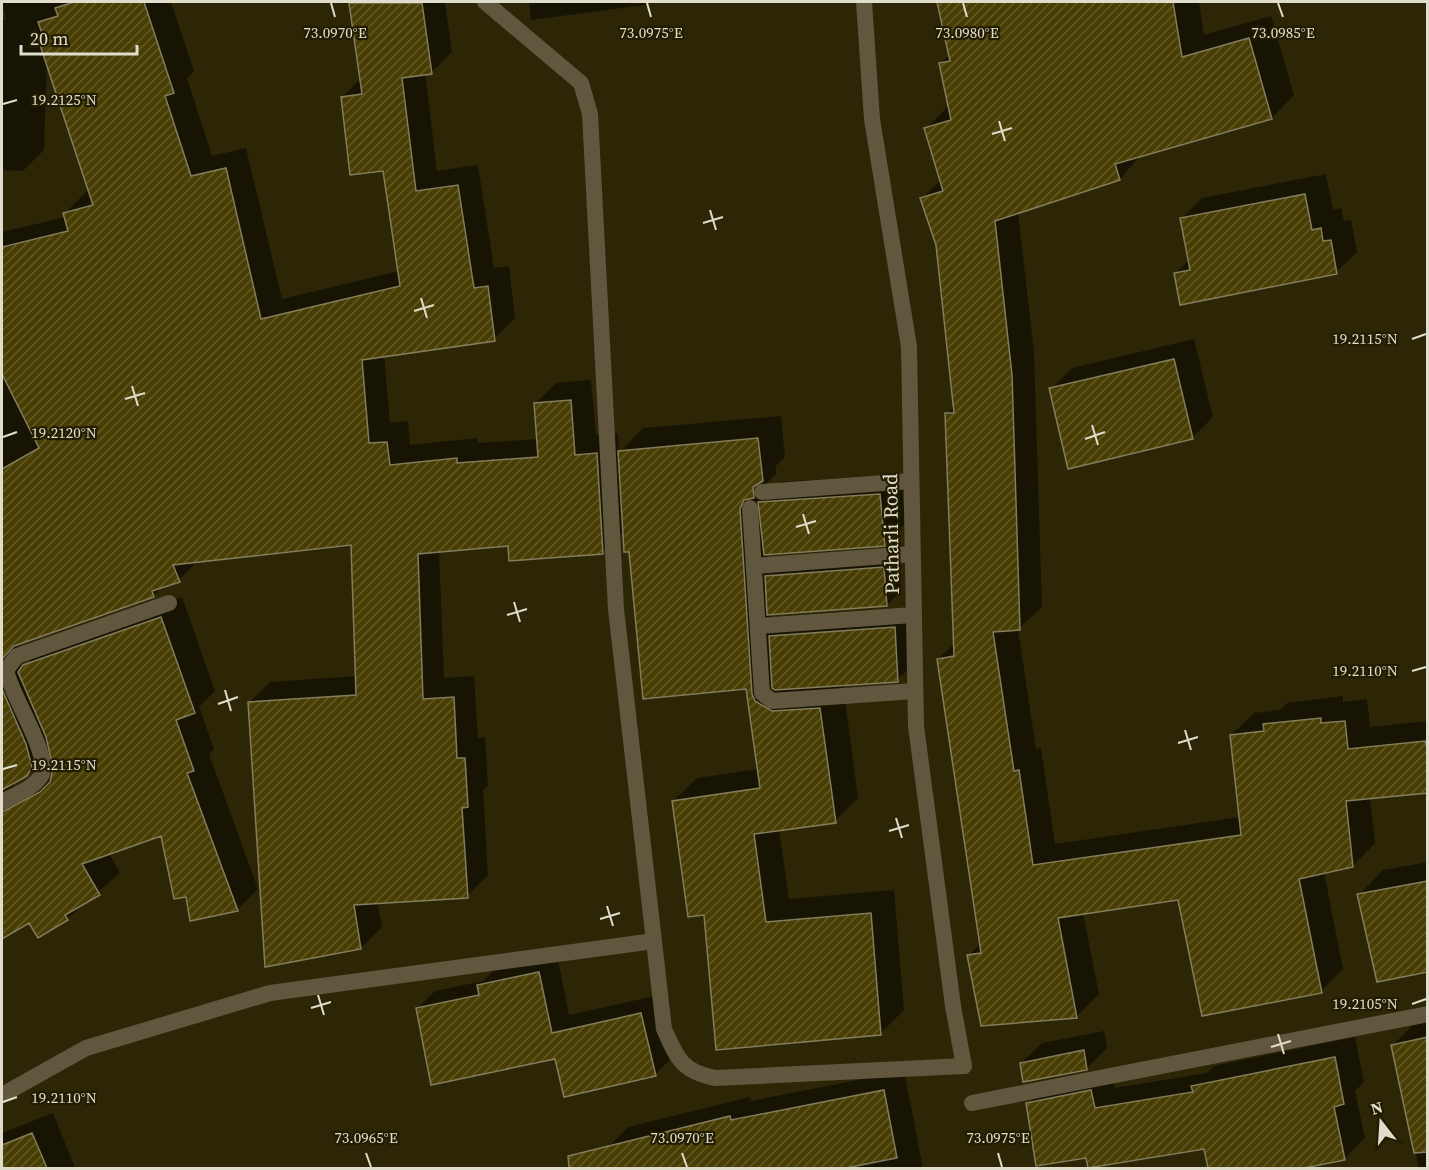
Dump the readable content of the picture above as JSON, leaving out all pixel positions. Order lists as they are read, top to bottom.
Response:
{
  "streets": {
    "street": ["Patharli Road"]
  },
  "scale_bar": "20 m",
  "north": "top",
  "coordinates": [
    "73.0970°E",
    "73.0975°E",
    "73.0980°E",
    "73.0985°E",
    "19.2125°N",
    "19.2115°N",
    "19.2120°N",
    "19.2110°N",
    "19.2105°N",
    "73.0965°E"
  ]
}
